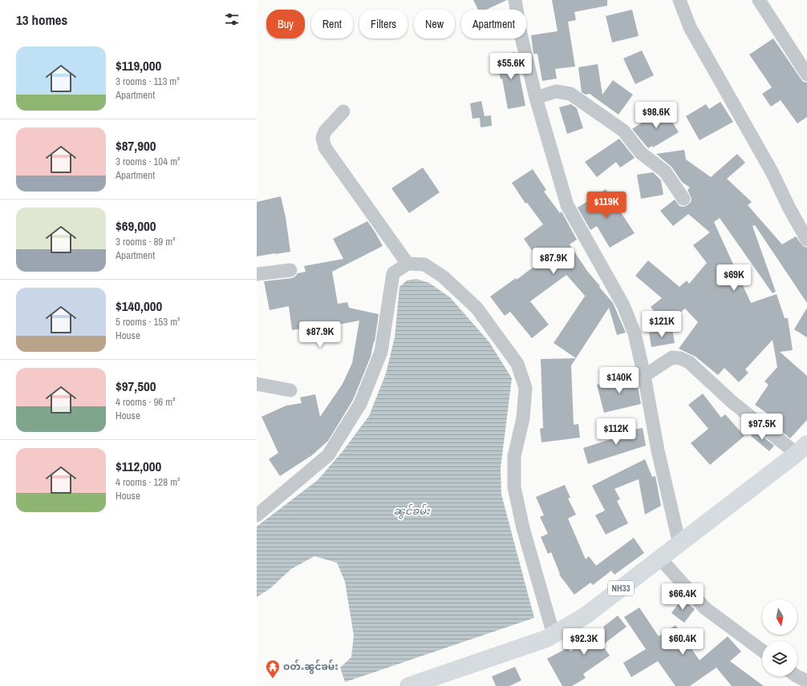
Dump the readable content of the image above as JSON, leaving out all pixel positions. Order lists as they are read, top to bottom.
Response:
{
  "streets": {
    "highway": ["NH33"]
  },
  "water": ["ၼွင်ၶမ်း"],
  "places": {
    "temple": ["ဝတ်ႉၼွင်ၶမ်း"]
  },
  "north": "bottom",
  "page": {
    "heading": "13 homes",
    "chip": [
      "Buy",
      "Rent",
      "Filters",
      "New",
      "Apartment"
    ],
    "list": [
      {
        "name": "$119,000",
        "note": "3 rooms · 113 m² · Apartment"
      },
      {
        "name": "$87,900",
        "note": "3 rooms · 104 m² · Apartment"
      },
      {
        "name": "$69,000",
        "note": "3 rooms · 89 m² · Apartment"
      },
      {
        "name": "$140,000",
        "note": "5 rooms · 153 m² · House"
      },
      {
        "name": "$97,500",
        "note": "4 rooms · 96 m² · House"
      },
      {
        "name": "$112,000",
        "note": "4 rooms · 128 m² · House"
      }
    ],
    "price": [
      "$55.6K",
      "$98.6K",
      "$119K",
      "$87.9K",
      "$69K",
      "$121K",
      "$87.9K",
      "$140K",
      "$97.5K",
      "$112K",
      "$66.4K",
      "$92.3K",
      "$60.4K"
    ]
  }
}
